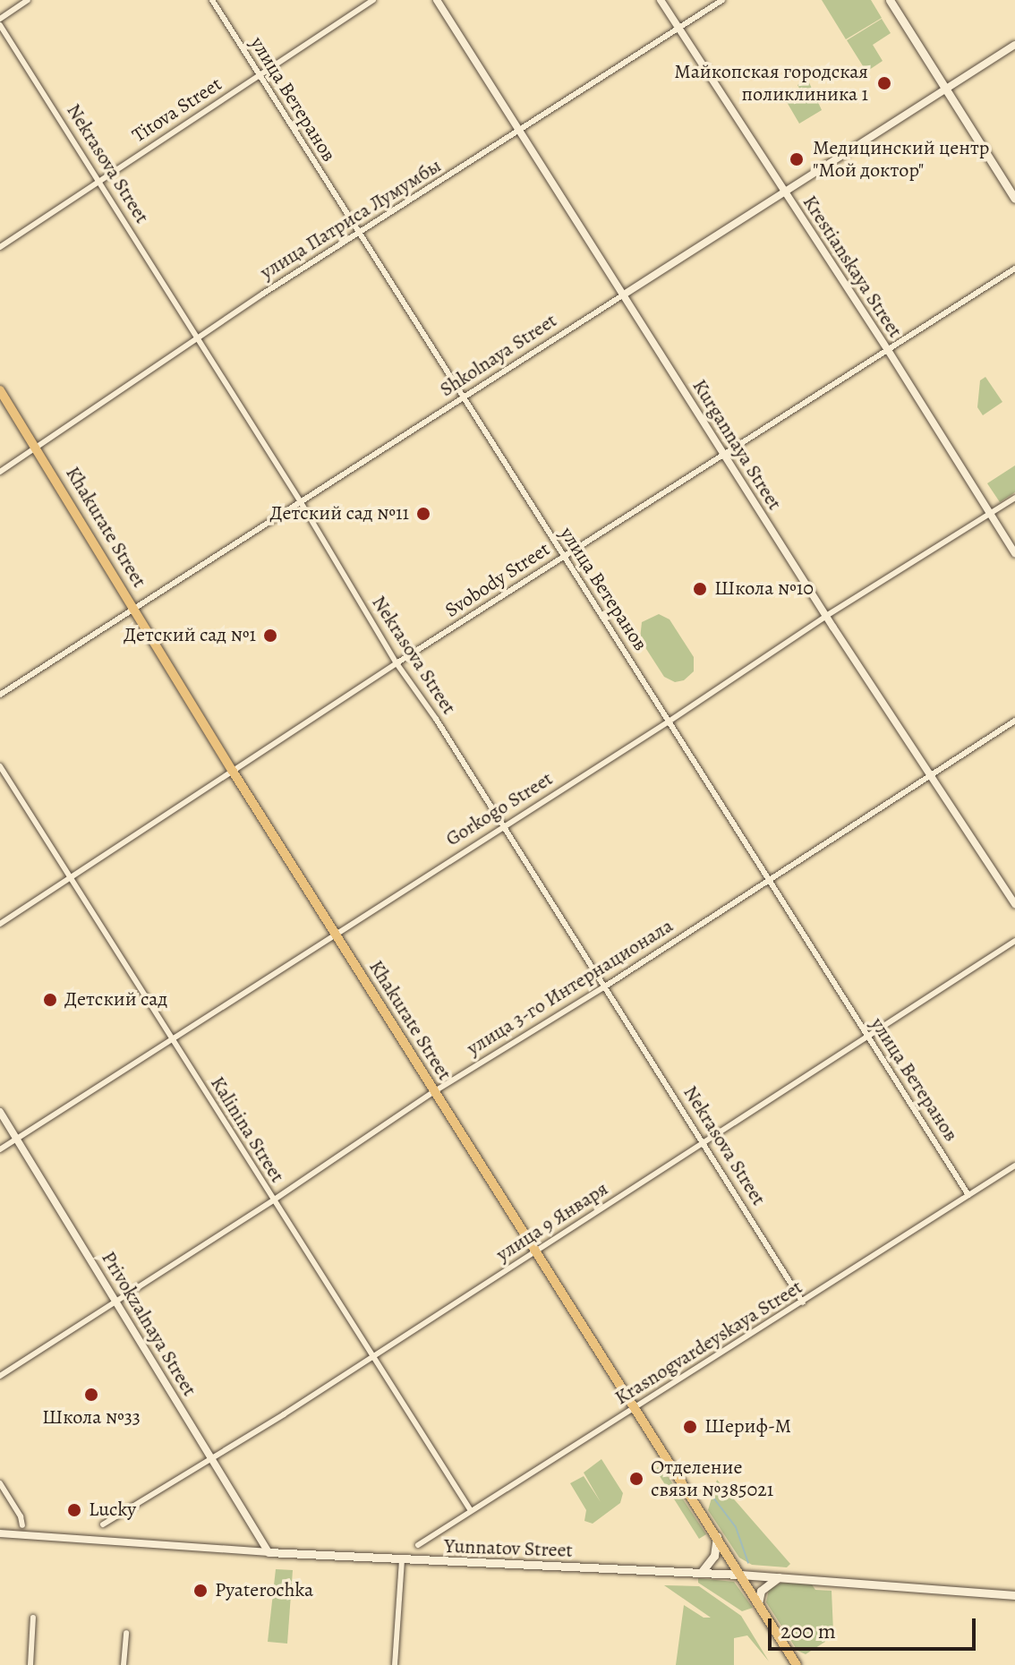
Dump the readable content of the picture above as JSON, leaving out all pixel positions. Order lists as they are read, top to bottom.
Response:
{
  "streets": {
    "main road": ["Khakurate Street", "Yunnatov Street"],
    "street": [
      "улица Ветеранов",
      "Titova Street",
      "Nekrasova Street",
      "улица Патриса Лумумбы",
      "Krestianskaya Street",
      "Shkolnaya Street",
      "Kurgannaya Street",
      "Svobody Street",
      "Gorkogo Street",
      "улица 3-го Интернационала",
      "Kalinina Street",
      "улица 9 Января",
      "Privokzalnaya Street",
      "Krasnogvardeyskaya Street"
    ]
  },
  "crossings": [
    ["улица Ветеранов", "Titova Street"],
    ["улица Ветеранов", "улица Патриса Лумумбы"],
    ["улица Ветеранов", "Shkolnaya Street"],
    ["улица Ветеранов", "Svobody Street"],
    ["улица Ветеранов", "Gorkogo Street"],
    ["улица Ветеранов", "улица 3-го Интернационала"],
    ["улица Ветеранов", "улица 9 Января"],
    ["улица Ветеранов", "Krasnogvardeyskaya Street"],
    ["Titova Street", "Nekrasova Street"],
    ["Nekrasova Street", "улица Патриса Лумумбы"],
    ["Nekrasova Street", "Shkolnaya Street"],
    ["Nekrasova Street", "Svobody Street"],
    ["Nekrasova Street", "Gorkogo Street"],
    ["Nekrasova Street", "улица 3-го Интернационала"],
    ["Nekrasova Street", "улица 9 Января"],
    ["Nekrasova Street", "Krasnogvardeyskaya Street"],
    ["улица Патриса Лумумбы", "Krestianskaya Street"],
    ["улица Патриса Лумумбы", "Kurgannaya Street"],
    ["улица Патриса Лумумбы", "Khakurate Street"],
    ["Krestianskaya Street", "Shkolnaya Street"],
    ["Krestianskaya Street", "Svobody Street"],
    ["Krestianskaya Street", "Gorkogo Street"],
    ["Shkolnaya Street", "Kurgannaya Street"],
    ["Shkolnaya Street", "Khakurate Street"],
    ["Kurgannaya Street", "Svobody Street"],
    ["Kurgannaya Street", "Gorkogo Street"],
    ["Kurgannaya Street", "улица 3-го Интернационала"],
    ["Khakurate Street", "Svobody Street"],
    ["Khakurate Street", "Gorkogo Street"],
    ["Khakurate Street", "улица 3-го Интернационала"],
    ["Khakurate Street", "улица 9 Января"],
    ["Khakurate Street", "Krasnogvardeyskaya Street"],
    ["Khakurate Street", "Yunnatov Street"],
    ["Svobody Street", "Kalinina Street"],
    ["Gorkogo Street", "Kalinina Street"],
    ["Gorkogo Street", "Privokzalnaya Street"],
    ["улица 3-го Интернационала", "Kalinina Street"],
    ["улица 3-го Интернационала", "Privokzalnaya Street"],
    ["Kalinina Street", "улица 9 Января"],
    ["Kalinina Street", "Krasnogvardeyskaya Street"],
    ["улица 9 Января", "Privokzalnaya Street"],
    ["Privokzalnaya Street", "Yunnatov Street"]
  ],
  "places": [
    "Майкопская городская поликлиника 1",
    "Медицинский центр \"Мой доктор\"",
    "Детский сад №11",
    "Школа №10",
    "Детский сад №1",
    "Детский сад",
    "Школа №33",
    "Шериф-М",
    "Отделение связи №385021",
    "Lucky",
    "Pyaterochka"
  ],
  "scale_bar": "200 m"
}
